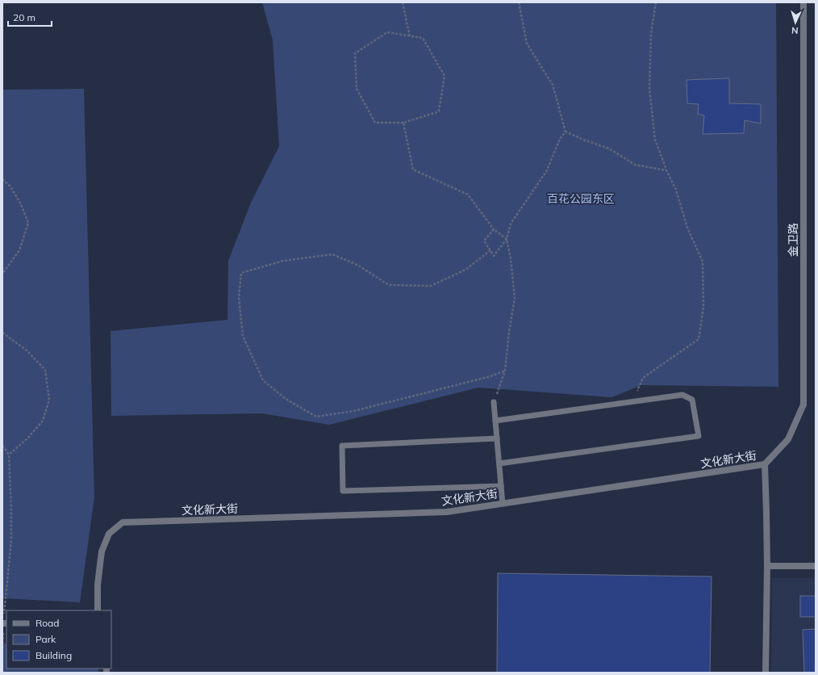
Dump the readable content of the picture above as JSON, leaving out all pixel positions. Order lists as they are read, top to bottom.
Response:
{
  "streets": {
    "street": ["金卫路", "文化新大街"]
  },
  "crossings": [
    ["金卫路", "文化新大街"]
  ],
  "parks": ["百花公园东区"],
  "legend": ["Road", "Park", "Building"],
  "scale_bar": "20 m",
  "north": "bottom"
}
